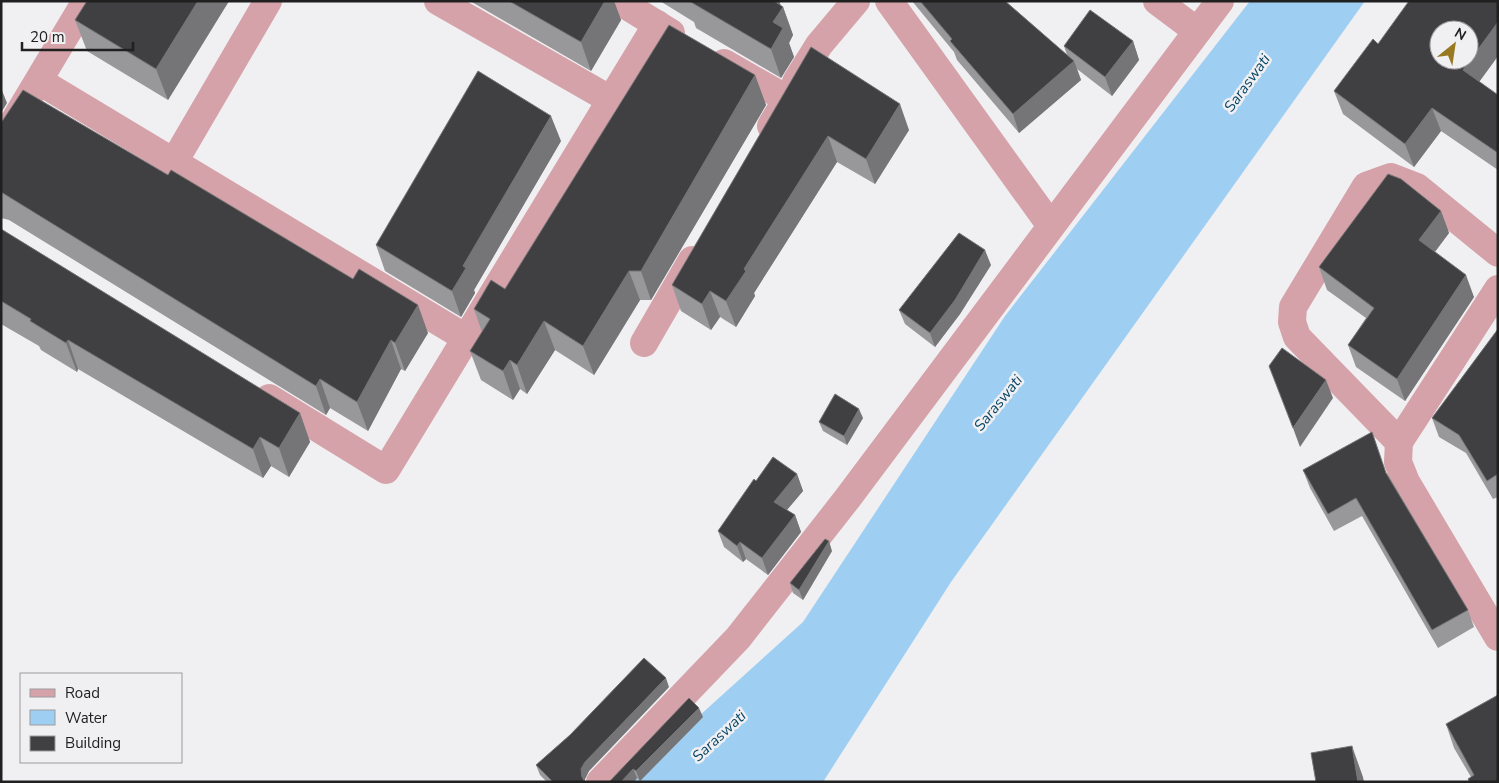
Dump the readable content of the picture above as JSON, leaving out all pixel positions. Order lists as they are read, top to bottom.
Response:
{
  "water": ["Saraswati"],
  "legend": ["Road", "Water", "Building"],
  "scale_bar": "20 m",
  "north": "top right"
}
